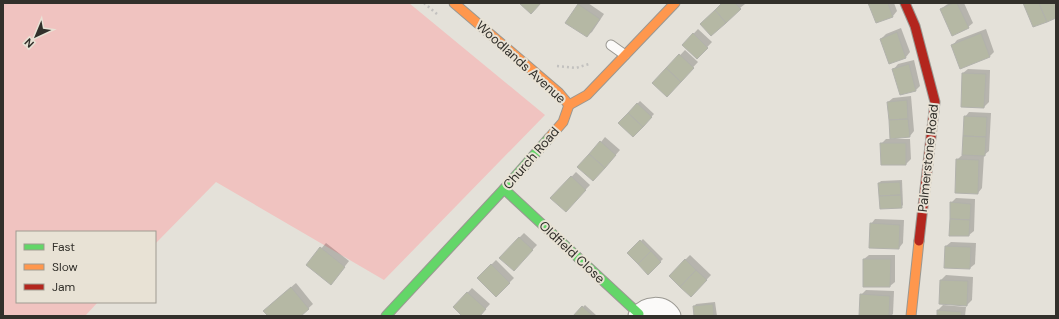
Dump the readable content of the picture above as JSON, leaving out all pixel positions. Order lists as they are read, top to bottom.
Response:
{
  "streets": {
    "street": [
      "Woodlands Avenue",
      "Church Road",
      "Palmerstone Road",
      "Oldfield Close"
    ]
  },
  "crossings": [
    ["Woodlands Avenue", "Church Road"],
    ["Church Road", "Oldfield Close"]
  ],
  "legend": ["Fast", "Slow", "Jam"],
  "north": "bottom left"
}
